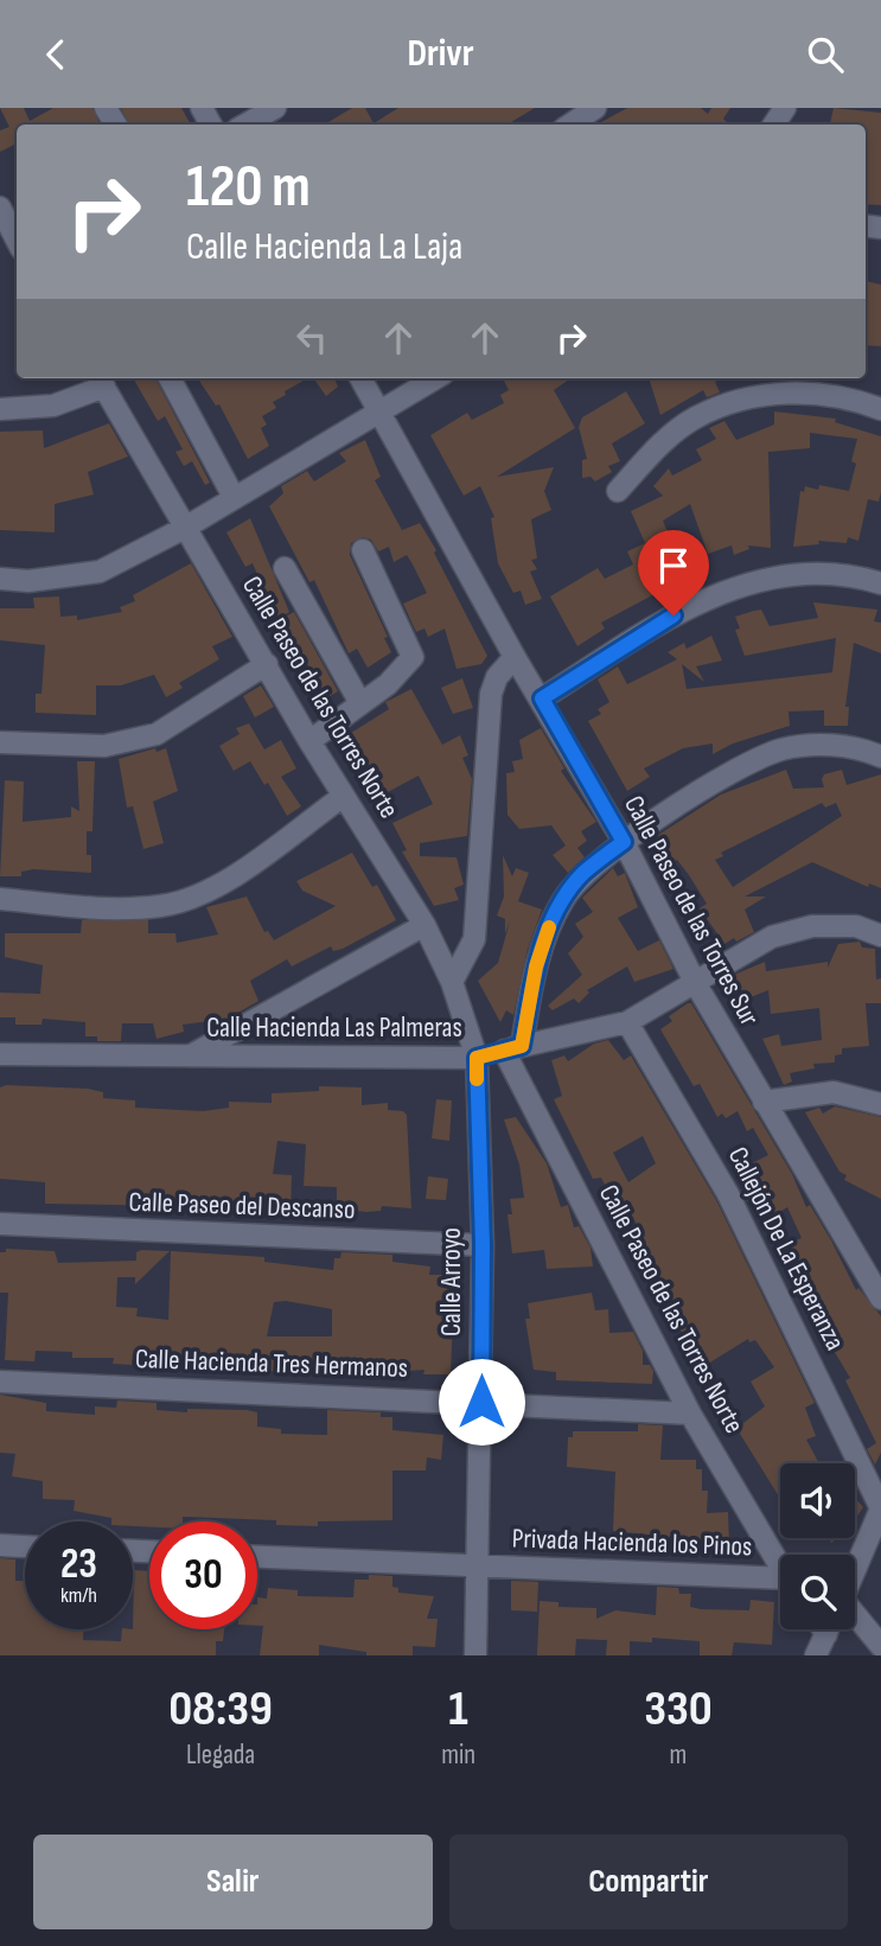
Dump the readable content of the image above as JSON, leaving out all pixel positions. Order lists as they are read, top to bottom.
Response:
{
  "streets": {
    "street": [
      "Calle Paseo de las Torres Norte",
      "Calle Paseo de las Torres Sur",
      "Calle Hacienda Las Palmeras",
      "Calle Paseo del Descanso",
      "Callejón De La Esperanza",
      "Calle Arroyo",
      "Calle Hacienda Tres Hermanos",
      "Privada Hacienda los Pinos"
    ]
  },
  "crossings": [
    ["Calle Paseo de las Torres Norte", "Calle Hacienda Las Palmeras"],
    ["Calle Paseo de las Torres Norte", "Calle Arroyo"],
    ["Calle Paseo de las Torres Norte", "Calle Hacienda Tres Hermanos"],
    ["Calle Paseo de las Torres Sur", "Calle Hacienda Las Palmeras"],
    ["Calle Hacienda Las Palmeras", "Callejón De La Esperanza"],
    ["Calle Hacienda Las Palmeras", "Calle Arroyo"],
    ["Calle Paseo del Descanso", "Calle Arroyo"],
    ["Calle Arroyo", "Calle Hacienda Tres Hermanos"],
    ["Calle Arroyo", "Privada Hacienda los Pinos"]
  ],
  "page": {
    "header": "Drivr",
    "turn": ["120 m", "Calle Hacienda La Laja"],
    "speed": "23 km/h",
    "limit": "30",
    "eta": [
      "08:39",
      "Llegada",
      "1",
      "min",
      "330",
      "m"
    ],
    "buttons": ["Salir", "Compartir"]
  }
}
